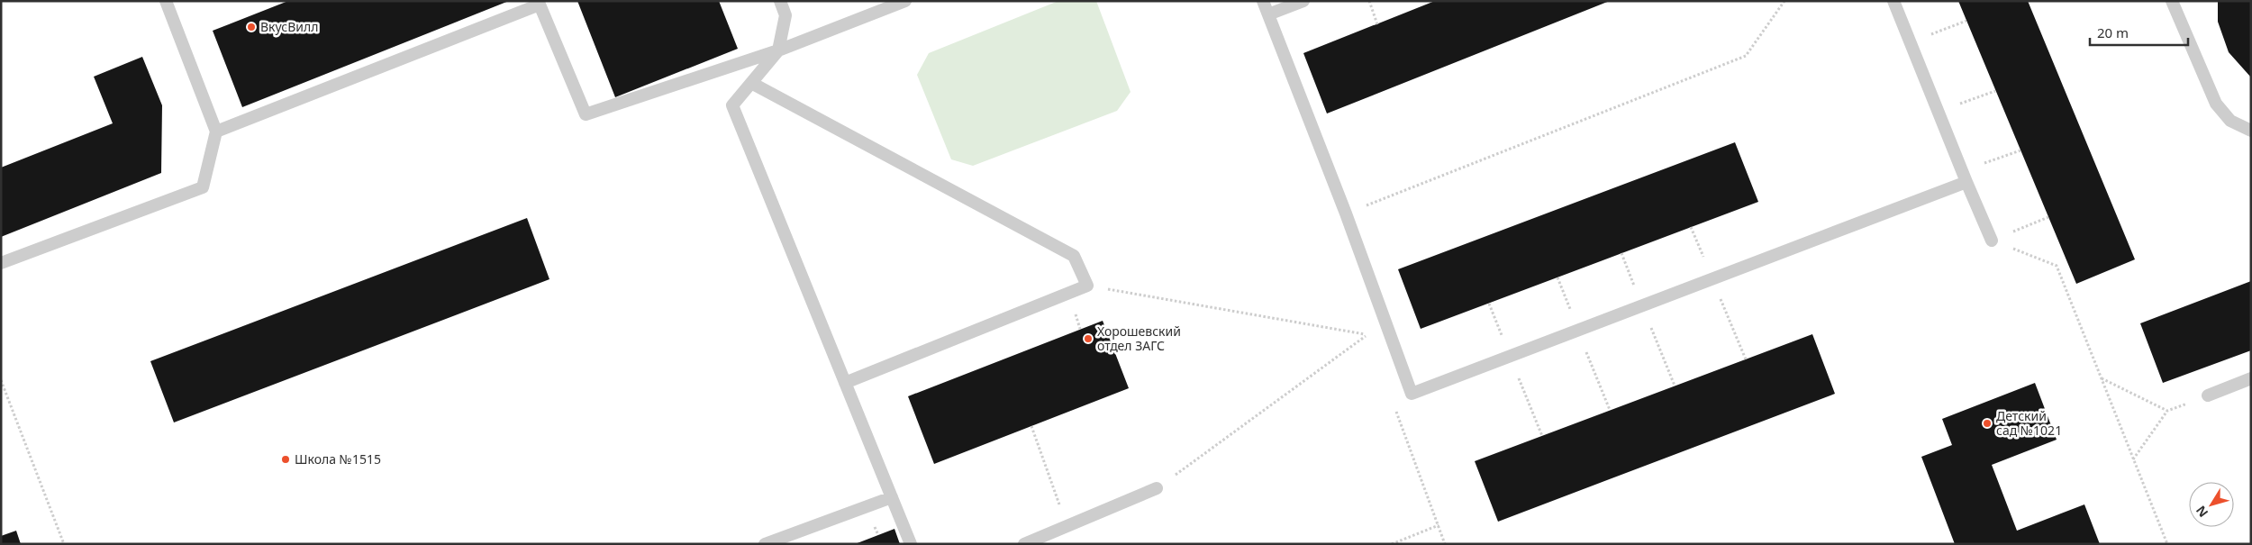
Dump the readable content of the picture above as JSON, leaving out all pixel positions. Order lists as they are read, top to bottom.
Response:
{
  "places": [
    "ВкусВилл",
    "Хорошевский отдел ЗАГС",
    "Детский сад №1021",
    "Школа №1515"
  ],
  "scale_bar": "20 m",
  "north": "bottom left"
}
